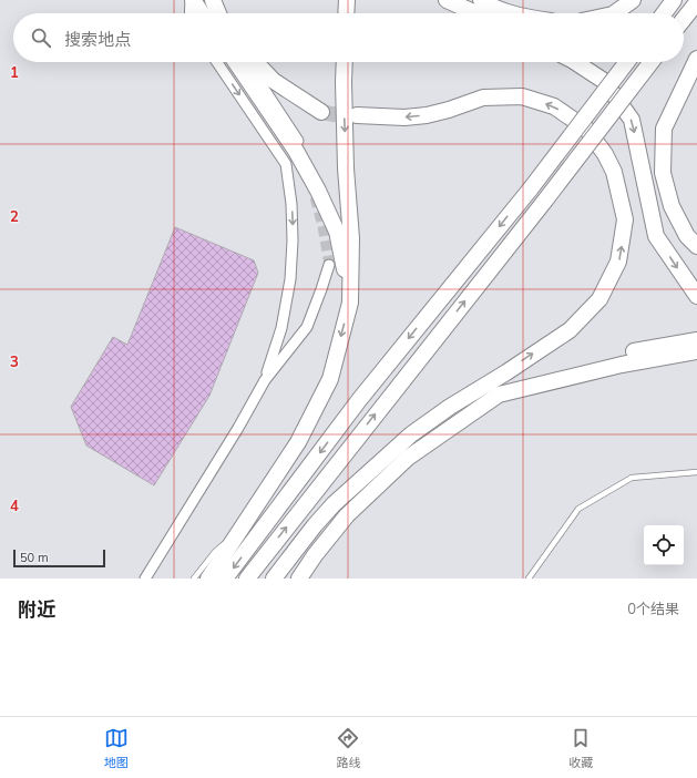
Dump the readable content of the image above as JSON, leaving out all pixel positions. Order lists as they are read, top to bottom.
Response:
{
  "scale_bar": "50 m",
  "page": {
    "search": "搜索地点",
    "scale": "50 m",
    "heading": ["附近", "0个结果"],
    "nav": ["地图", "路线", "收藏"]
  },
  "grid": {
    "rows": [
      "1",
      "2",
      "3",
      "4"
    ]
  }
}
